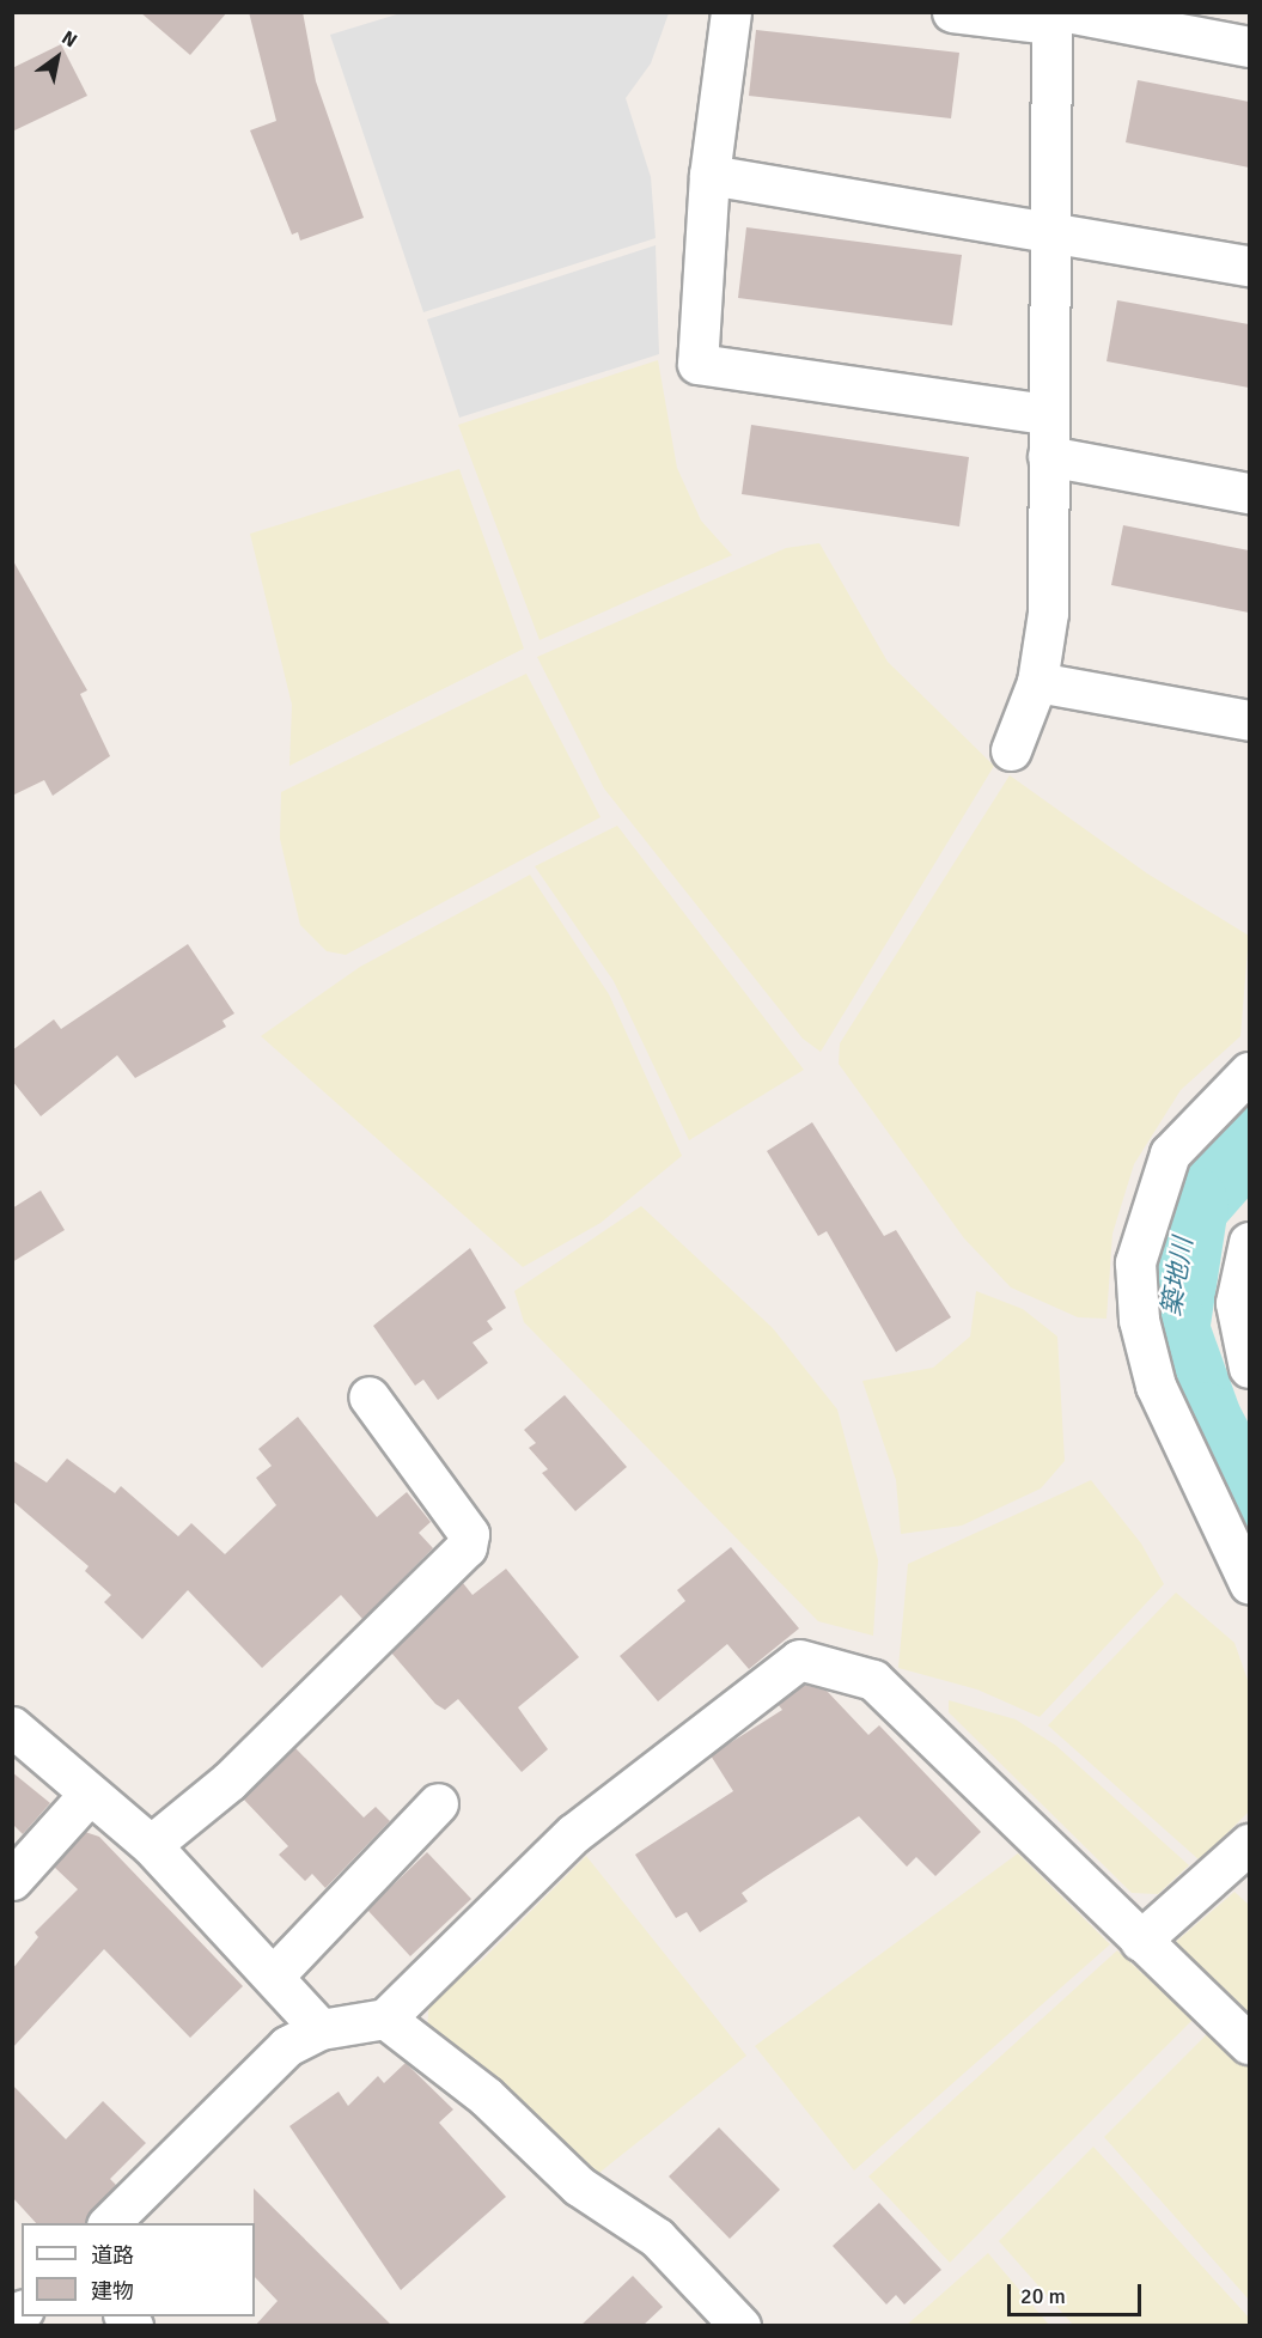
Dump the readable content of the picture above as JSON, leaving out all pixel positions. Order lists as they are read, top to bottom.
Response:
{
  "water": ["築地川"],
  "legend": ["道路", "建物"],
  "scale_bar": "20 m",
  "north": "top right"
}
